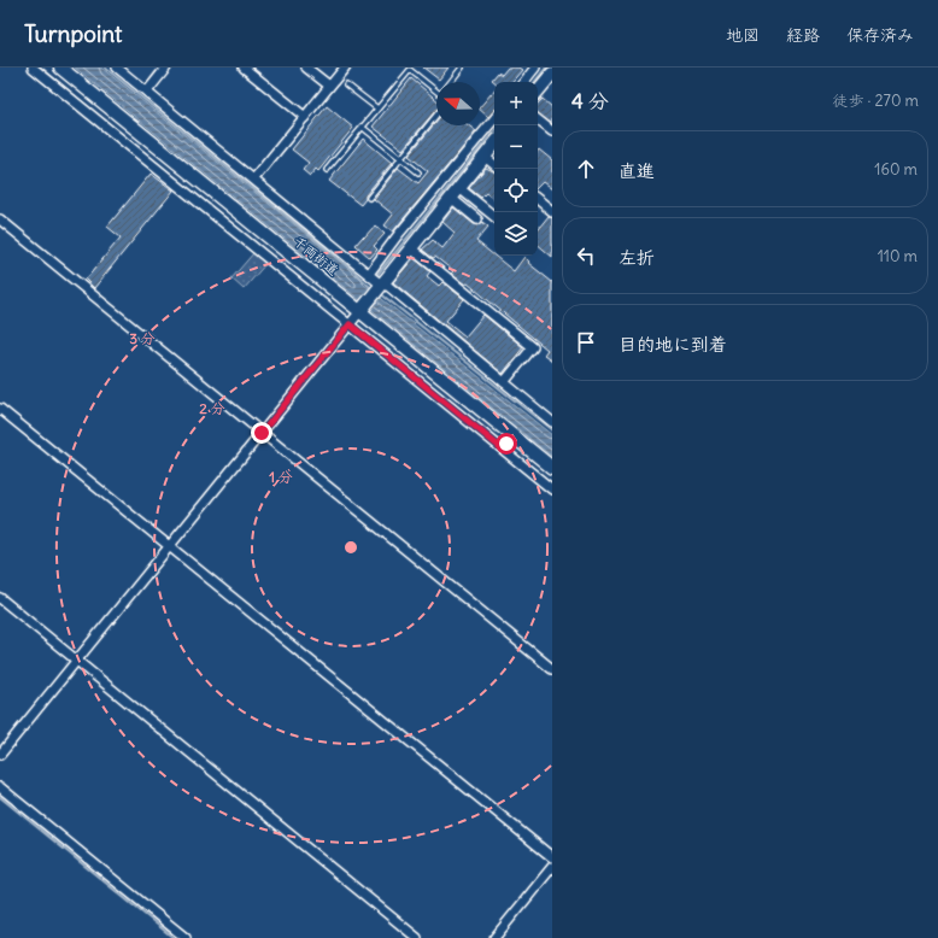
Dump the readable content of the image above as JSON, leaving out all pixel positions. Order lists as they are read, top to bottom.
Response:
{
  "streets": {
    "street": ["千両街道"]
  },
  "north": "left",
  "page": {
    "header": "Turnpoint",
    "nav": ["地図", "経路", "保存済み"],
    "heading": ["4 分", "徒歩 · 270 m"],
    "map_buttons": ["+", "−"],
    "list": [
      ["直進", "160 m"],
      ["左折", "110 m"],
      "目的地に到着"
    ]
  },
  "rings": ["3 分", "2 分", "1 分"]
}
